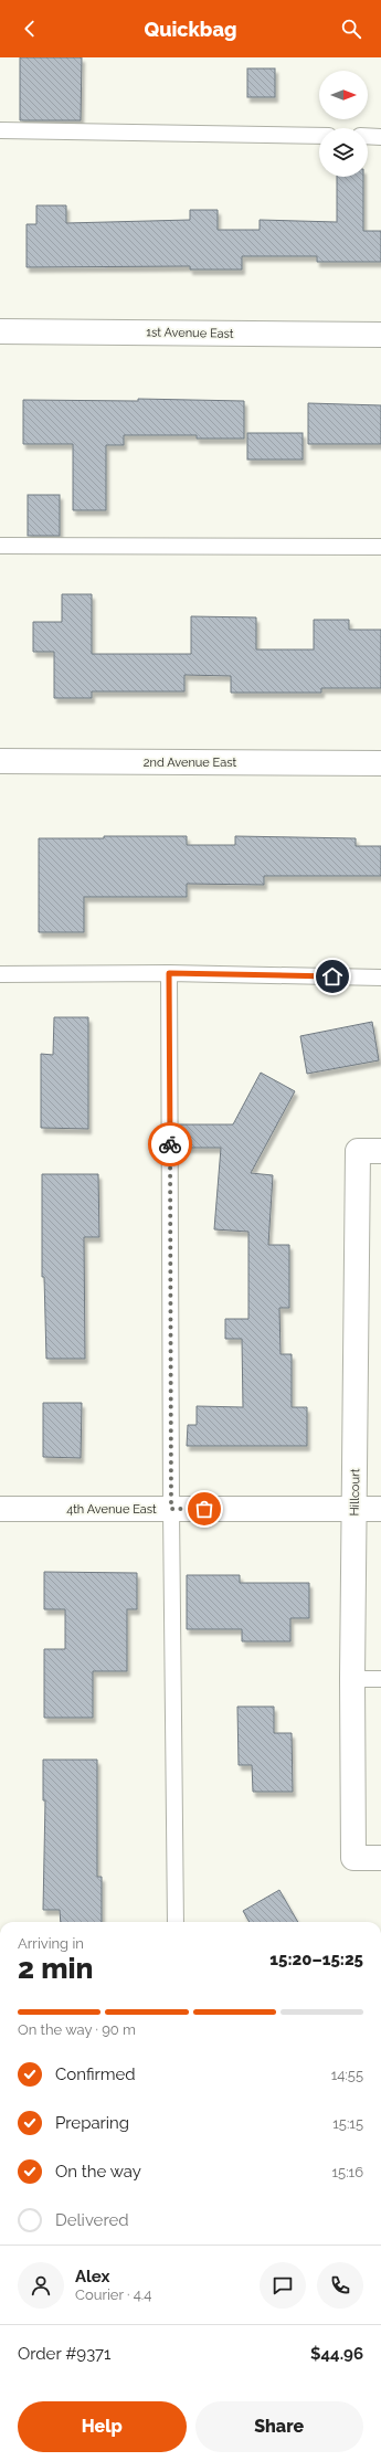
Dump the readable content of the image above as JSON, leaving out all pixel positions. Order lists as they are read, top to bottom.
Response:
{
  "streets": {
    "street": [
      "1st Avenue East",
      "2nd Avenue East",
      "Hillcourt",
      "4th Avenue East"
    ]
  },
  "crossings": [
    ["Hillcourt", "4th Avenue East"]
  ],
  "north": "right",
  "page": {
    "header": "Quickbag",
    "heading": ["2 min", "Arriving in", "15:20–15:25"],
    "panel": [
      "Alex",
      "Courier · 4.4",
      "Order #9371",
      "$44.96"
    ],
    "bar": "On the way · 90 m",
    "list": [
      ["Confirmed", "14:55"],
      ["Preparing", "15:15"],
      ["On the way", "15:16"],
      "Delivered"
    ],
    "buttons": ["Help", "Share"]
  }
}
